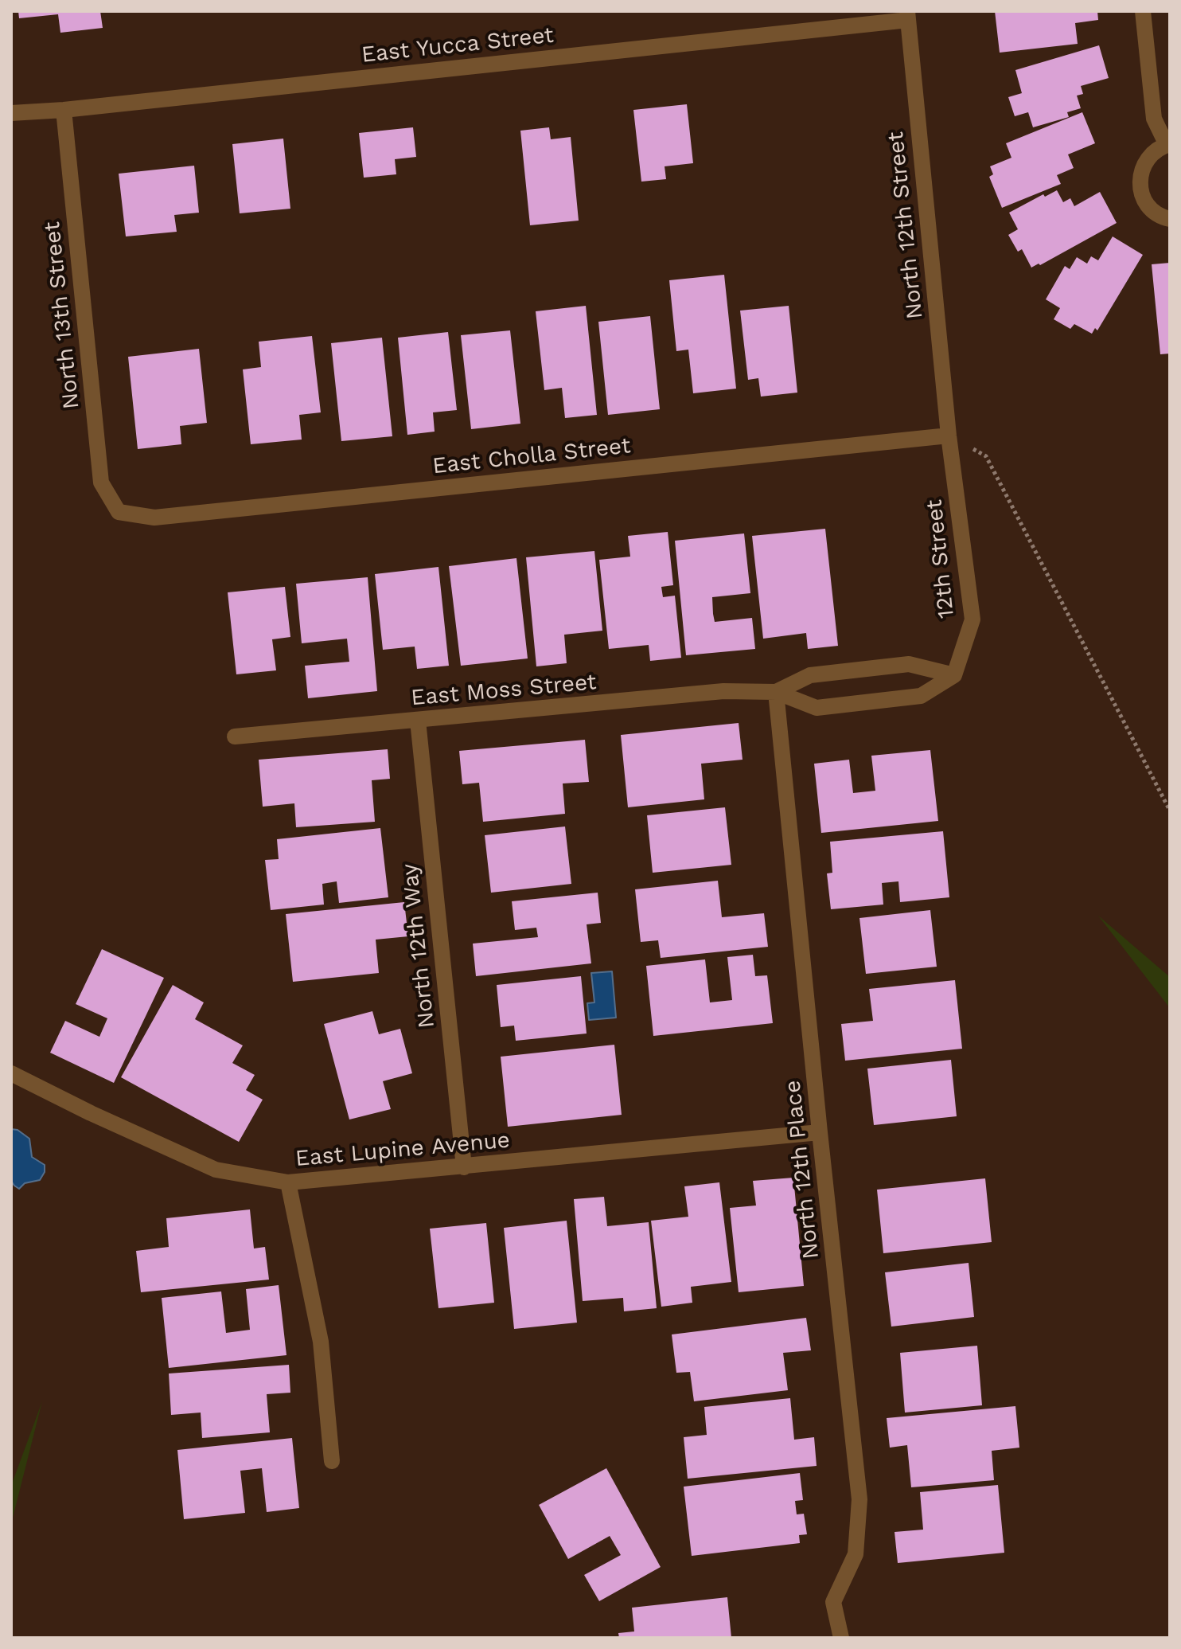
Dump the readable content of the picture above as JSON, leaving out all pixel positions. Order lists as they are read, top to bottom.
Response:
{
  "streets": {
    "street": [
      "East Yucca Street",
      "North 12th Street",
      "North 13th Street",
      "East Cholla Street",
      "12th Street",
      "East Moss Street",
      "North 12th Way",
      "East Lupine Avenue",
      "North 12th Place"
    ]
  },
  "crossings": [
    ["East Yucca Street", "North 12th Street"],
    ["East Yucca Street", "North 13th Street"],
    ["North 12th Street", "East Cholla Street"],
    ["North 12th Street", "12th Street"],
    ["North 13th Street", "East Cholla Street"],
    ["East Cholla Street", "12th Street"],
    ["12th Street", "East Moss Street"],
    ["East Moss Street", "North 12th Way"],
    ["East Moss Street", "North 12th Place"],
    ["North 12th Way", "East Lupine Avenue"],
    ["East Lupine Avenue", "North 12th Place"]
  ]
}
